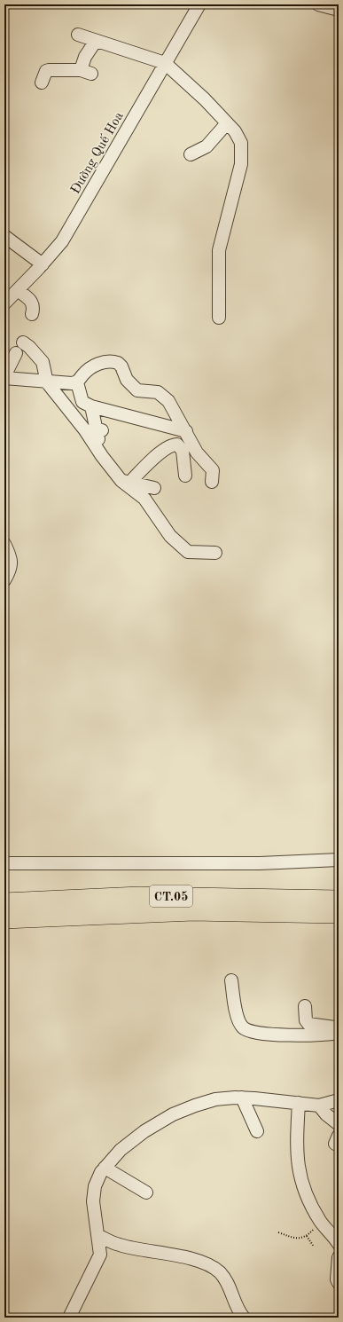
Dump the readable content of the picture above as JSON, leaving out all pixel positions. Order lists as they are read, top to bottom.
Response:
{
  "streets": {
    "highway": ["CT.05"],
    "street": ["Đường Quế Hoa"]
  }
}
